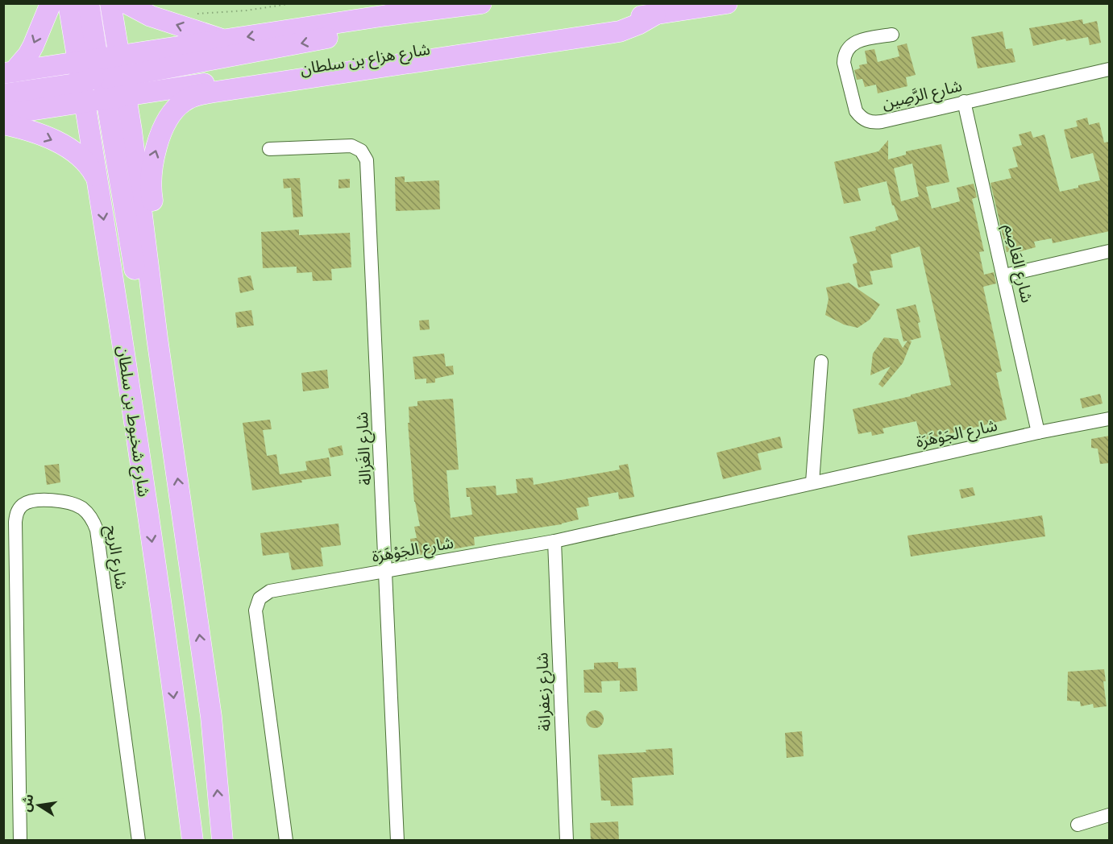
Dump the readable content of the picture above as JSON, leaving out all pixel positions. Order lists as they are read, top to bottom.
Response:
{
  "streets": {
    "main road": ["شارع هزاع بن سلطان", "شارع شخبوط بن سلطان"],
    "street": [
      "شارع الرَّصِين",
      "شارع العَاصِم",
      "شارع الجَوْهَرَة",
      "شارع الغَزالة",
      "شارع الريح",
      "شارع زعفرانة"
    ]
  },
  "crossings": [
    ["شارع هزاع بن سلطان", "شارع شخبوط بن سلطان"],
    ["شارع الرَّصِين", "شارع العَاصِم"],
    ["شارع العَاصِم", "شارع الجَوْهَرَة"],
    ["شارع الجَوْهَرَة", "شارع الغَزالة"],
    ["شارع الجَوْهَرَة", "شارع زعفرانة"]
  ],
  "north": "left"
}
